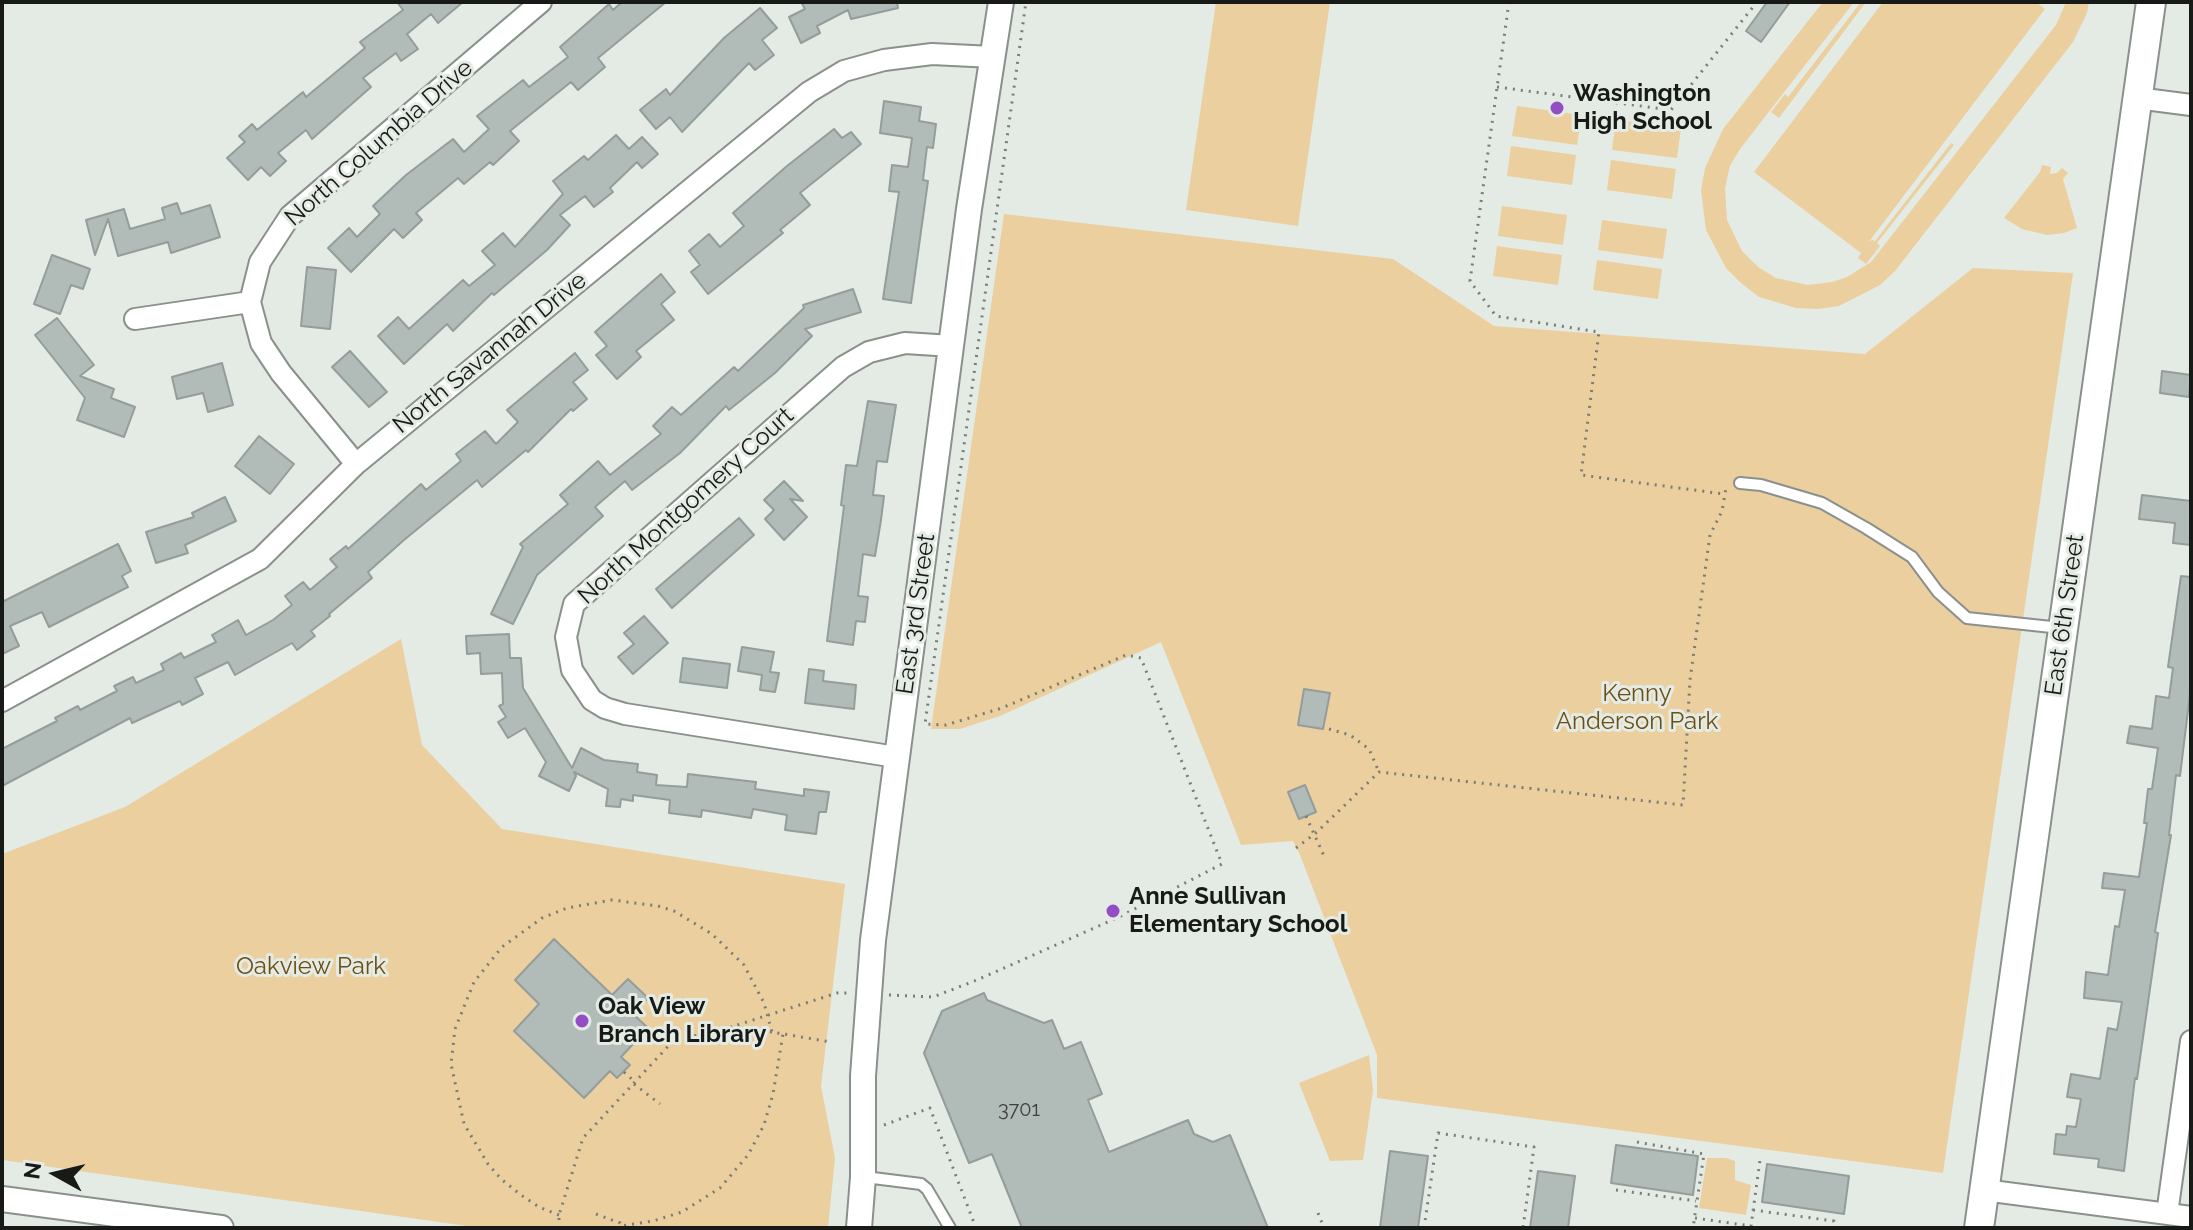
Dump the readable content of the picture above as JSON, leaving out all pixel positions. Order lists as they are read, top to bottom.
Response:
{
  "streets": {
    "main road": ["East 6th Street"],
    "street": [
      "North Columbia Drive",
      "North Savannah Drive",
      "North Montgomery Court",
      "East 3rd Street"
    ]
  },
  "crossings": [
    ["North Columbia Drive", "North Savannah Drive"],
    ["North Savannah Drive", "East 3rd Street"],
    ["North Montgomery Court", "East 3rd Street"]
  ],
  "parks": ["Kenny Anderson Park", "Oakview Park"],
  "places": ["Washington High School", "Anne Sullivan Elementary School", "Oak View Branch Library"],
  "house_numbers": ["3701"],
  "north": "left"
}
